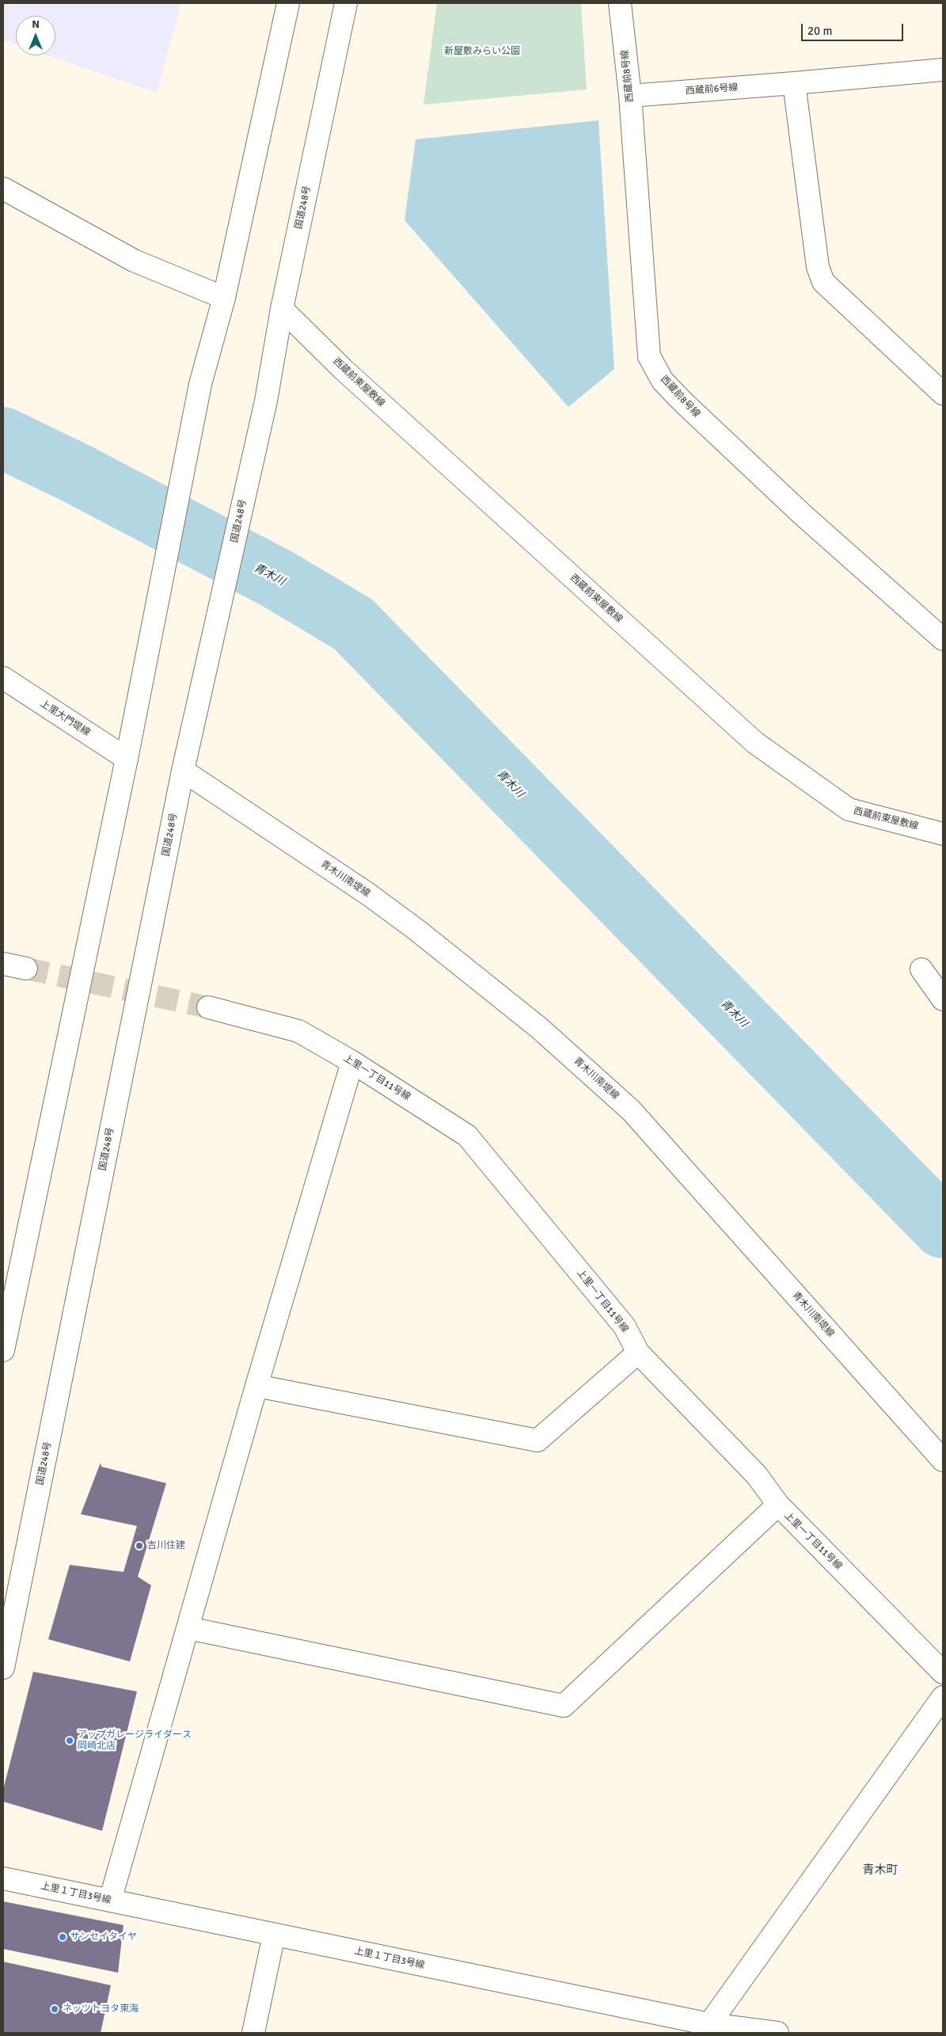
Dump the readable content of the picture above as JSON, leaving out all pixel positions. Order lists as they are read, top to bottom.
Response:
{
  "streets": {
    "main road": [
      "西蔵前8号線",
      "西蔵前6号線",
      "国道248号",
      "西蔵前東屋敷線",
      "上里大門堤線",
      "青木川南堤線",
      "上里一丁目11号線",
      "上里１丁目3号線"
    ]
  },
  "crossings": [
    ["西蔵前8号線", "西蔵前6号線"],
    ["国道248号", "西蔵前東屋敷線"],
    ["国道248号", "青木川南堤線"]
  ],
  "districts": ["青木町"],
  "water": ["青木川"],
  "parks": ["新屋敷みらい公園"],
  "places": [
    "吉川住建",
    "アップガレージライダース 岡崎北店",
    "サンセイタイヤ",
    "ネッツトヨタ東海"
  ],
  "scale_bar": "20 m",
  "north": "top"
}
